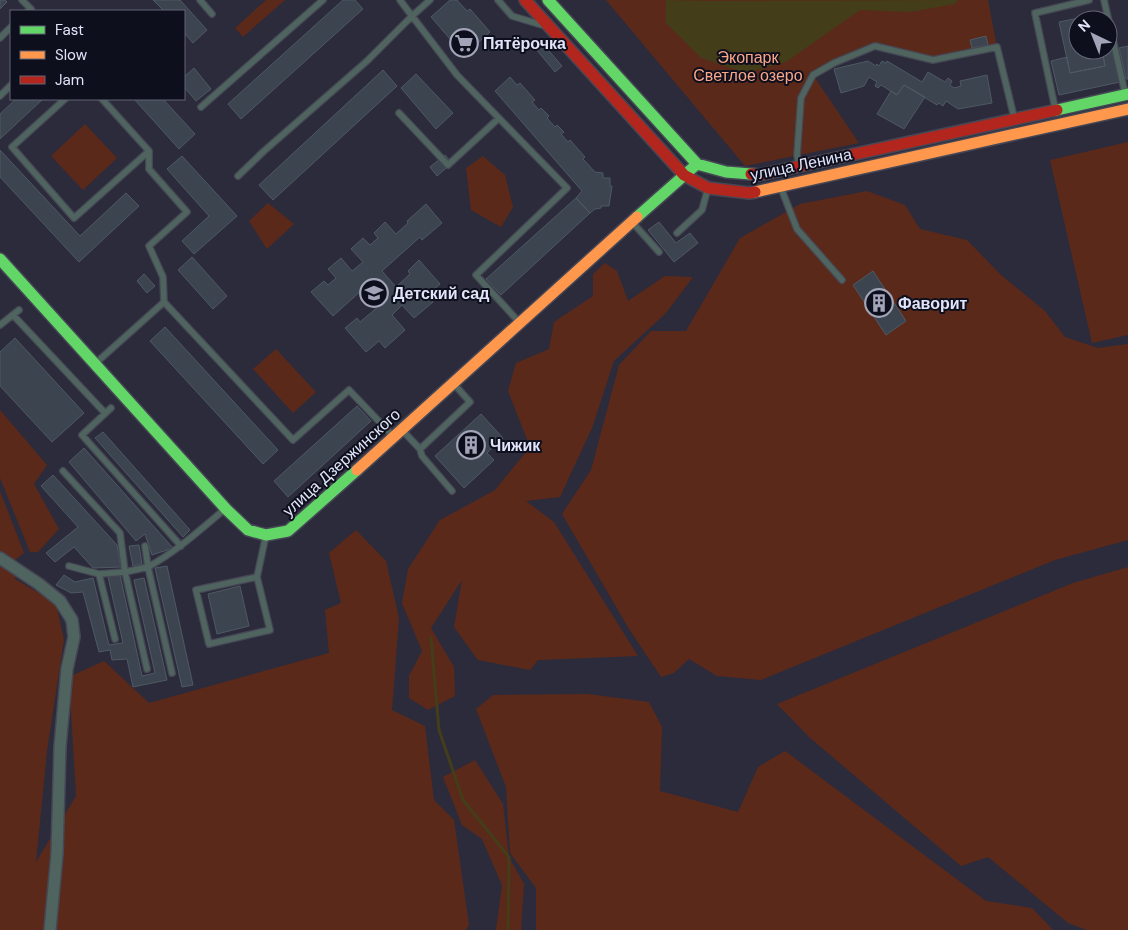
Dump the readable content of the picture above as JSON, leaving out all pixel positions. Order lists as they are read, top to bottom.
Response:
{
  "streets": {
    "main road": ["улица Ленина", "улица Дзержинского"]
  },
  "crossings": [
    ["улица Ленина", "улица Дзержинского"]
  ],
  "parks": ["Экопарк Светлое озеро"],
  "places": {
    "supermarket": ["Пятёрочка"],
    "school or university": ["Детский сад"],
    "building": ["Фаворит", "Чижик"]
  },
  "legend": ["Fast", "Slow", "Jam"],
  "north": "top left"
}
